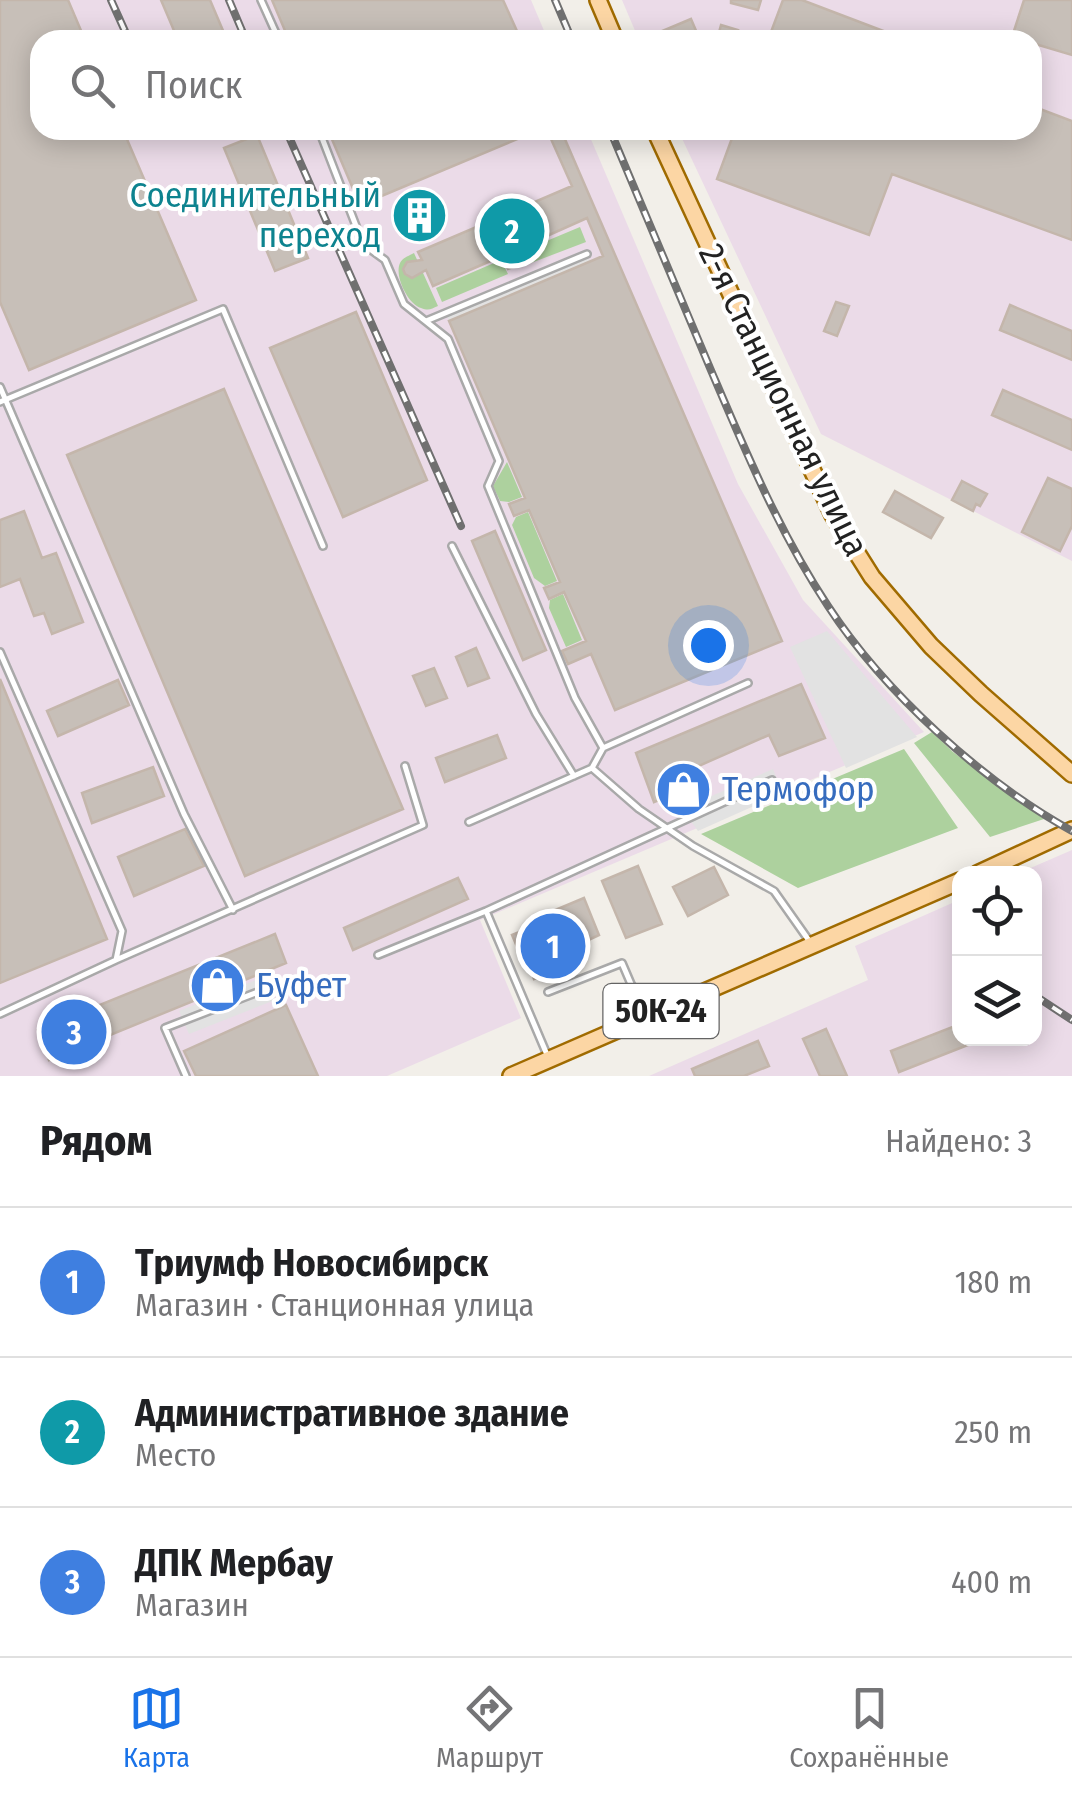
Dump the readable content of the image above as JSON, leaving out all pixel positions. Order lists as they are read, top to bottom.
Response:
{
  "streets": {
    "main road": ["2-я Станционная улица", "50К-24"]
  },
  "places": {
    "building": ["Соединительный переход"],
    "shop": ["Термофор", "Буфет"]
  },
  "page": {
    "search": "Поиск",
    "pins": ["2", "1", "3"],
    "heading": ["Рядом", "Найдено: 3"],
    "list": [
      {
        "mark": "1",
        "name": "Триумф Новосибирск",
        "note": "Магазин · Станционная улица",
        "value": "180 m"
      },
      {
        "mark": "2",
        "name": "Административное здание",
        "note": "Место",
        "value": "250 m"
      },
      {
        "mark": "3",
        "name": "ДПК Мербау",
        "note": "Магазин",
        "value": "400 m"
      }
    ],
    "nav": ["Карта", "Маршрут", "Сохранённые"]
  }
}
